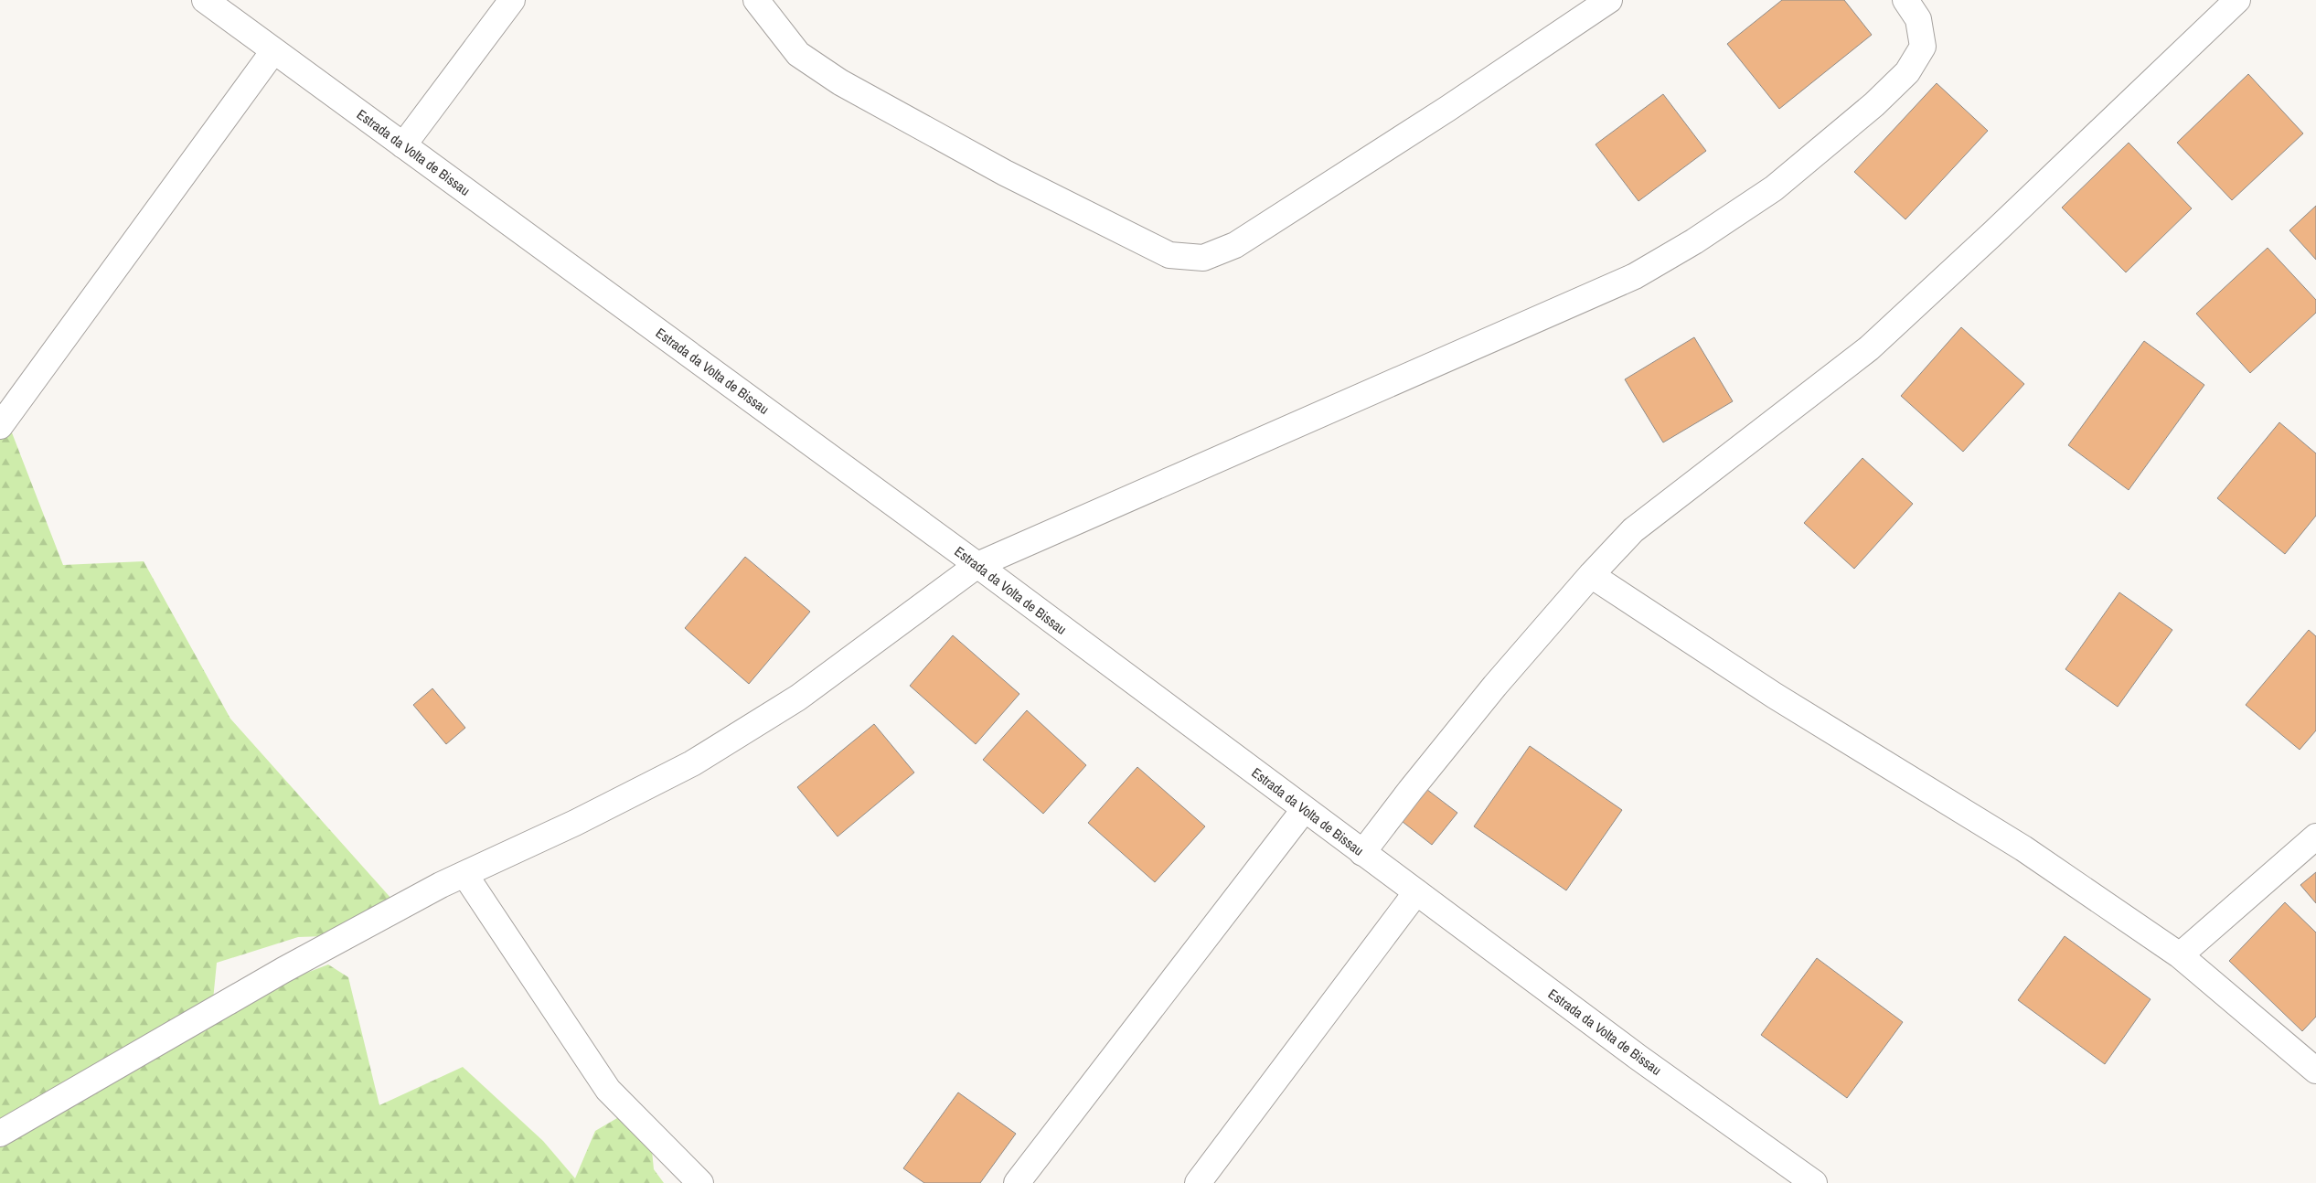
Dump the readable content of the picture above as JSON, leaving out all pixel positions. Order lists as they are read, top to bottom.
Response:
{
  "streets": {
    "street": ["Estrada da Volta de Bissau"]
  }
}
